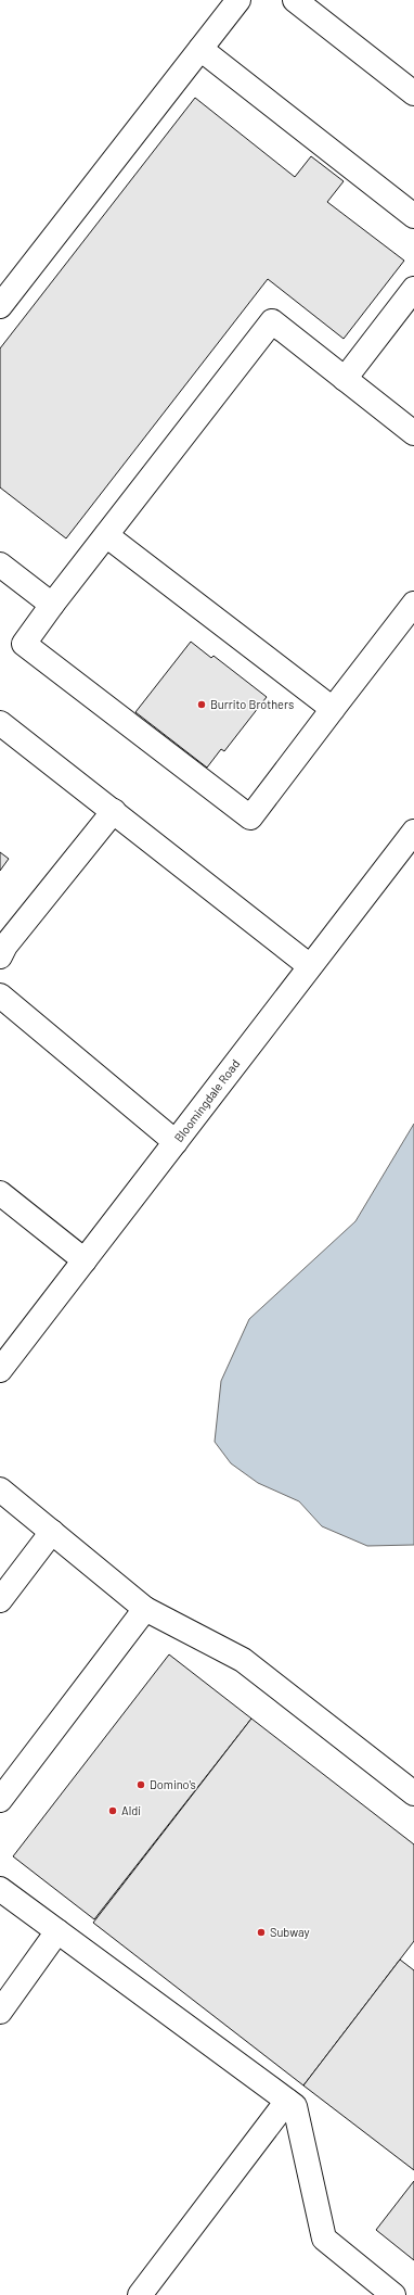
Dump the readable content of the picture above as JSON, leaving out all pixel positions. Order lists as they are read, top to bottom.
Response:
{
  "streets": {
    "main road": ["Bloomingdale Road"]
  },
  "places": [
    "Burrito Brothers",
    "Domino's",
    "Aldi",
    "Subway"
  ]
}
